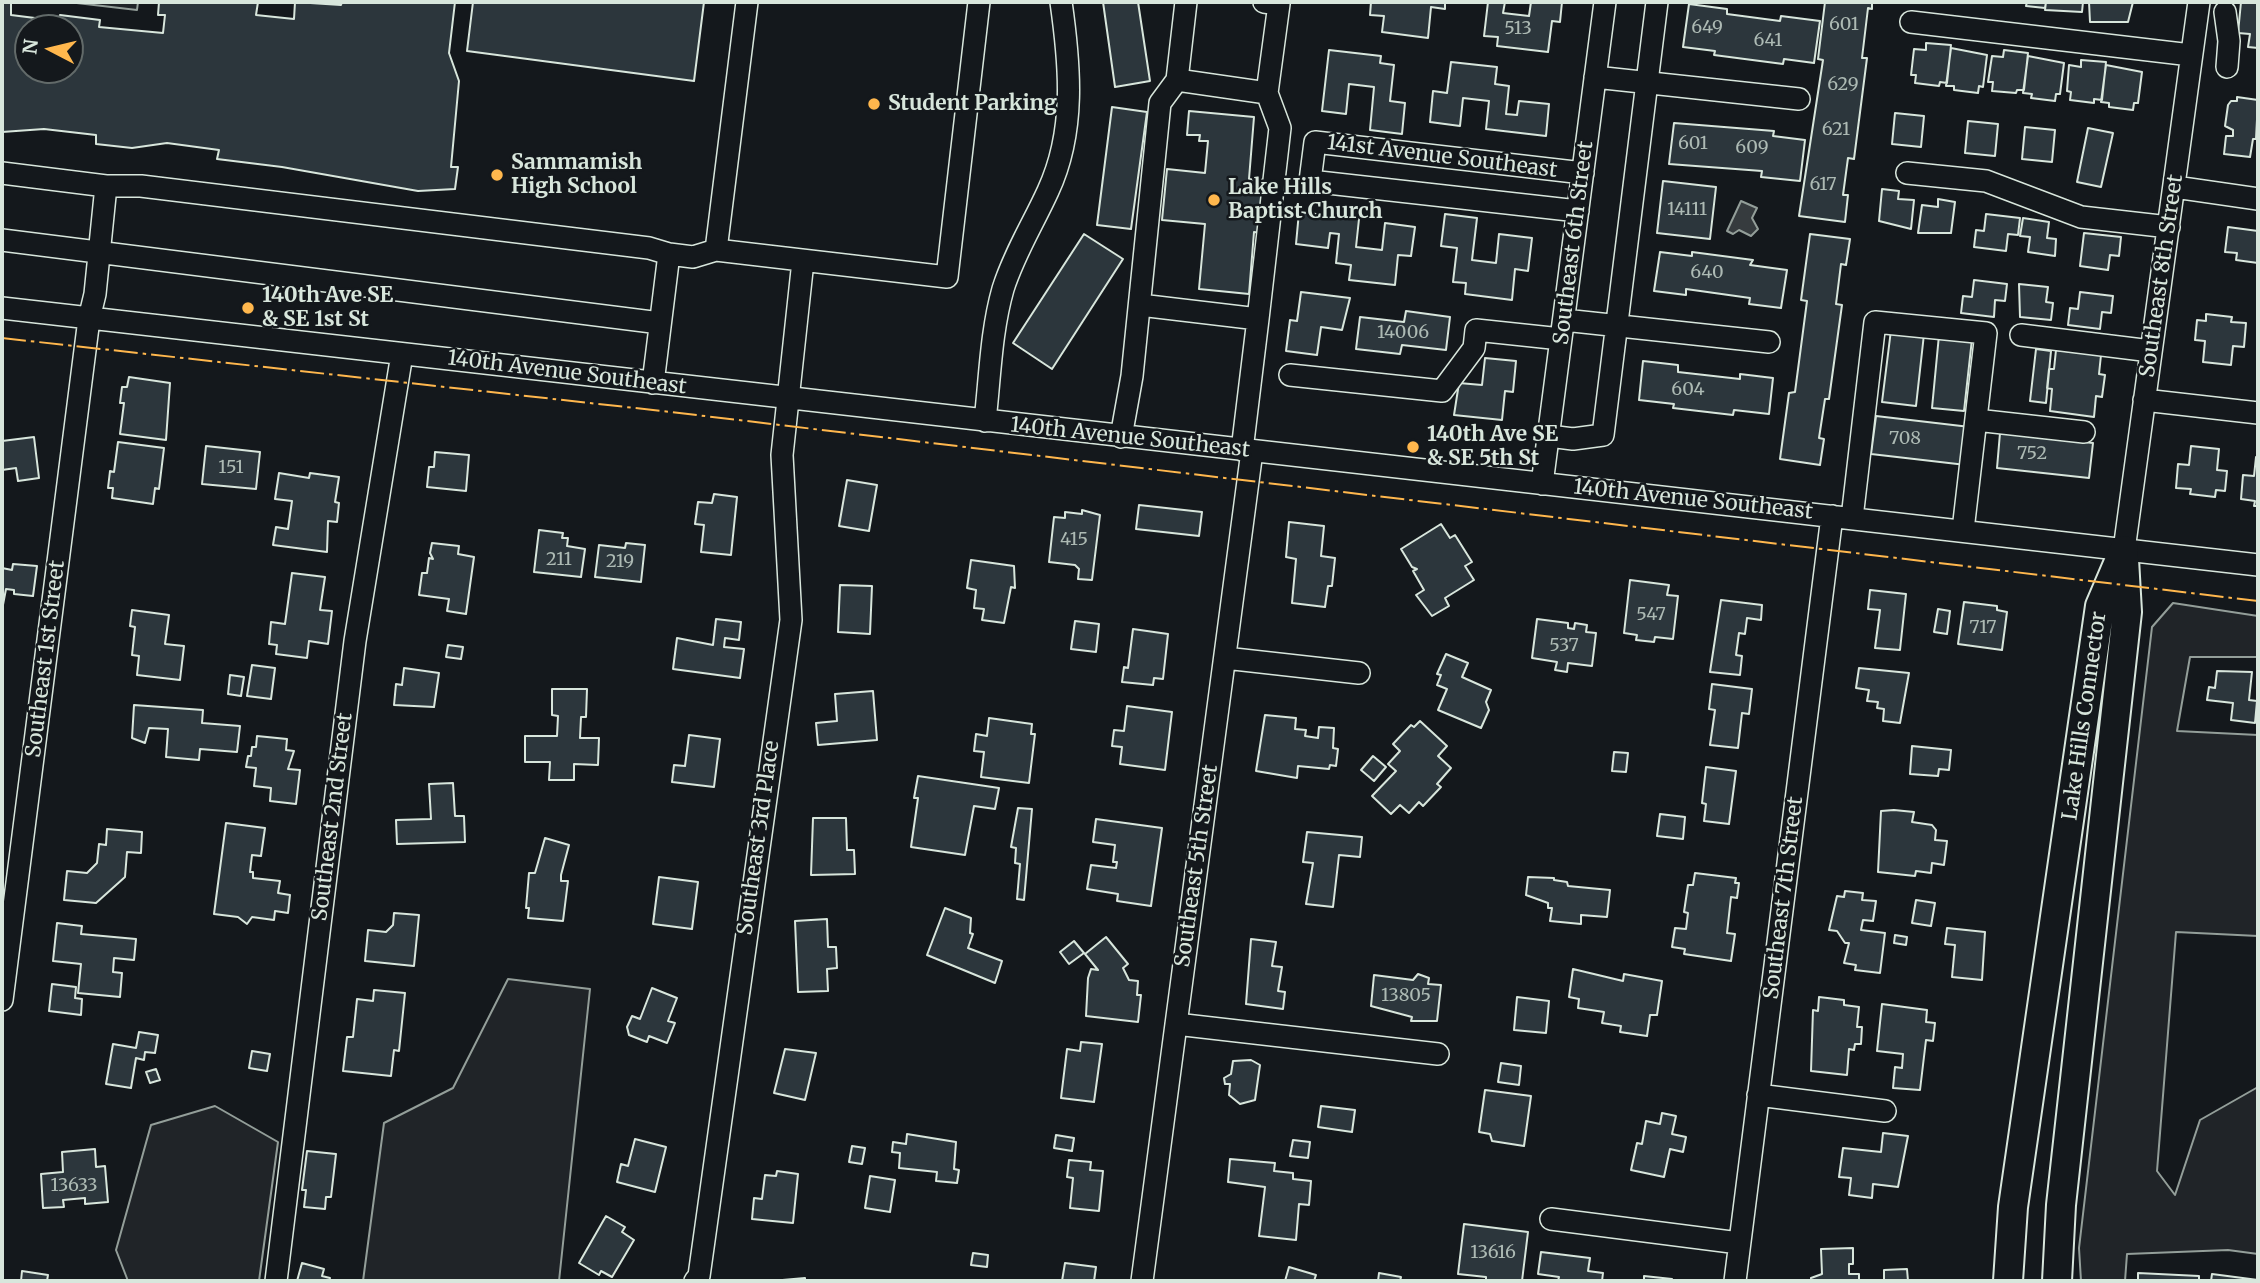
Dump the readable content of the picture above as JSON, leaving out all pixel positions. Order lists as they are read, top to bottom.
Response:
{
  "streets": {
    "main road": ["Lake Hills Connector"],
    "street": [
      "141st Avenue Southeast",
      "Southeast 6th Street",
      "Southeast 8th Street",
      "140th Avenue Southeast",
      "Southeast 1st Street",
      "Southeast 2nd Street",
      "Southeast 3rd Place",
      "Southeast 5th Street",
      "Southeast 7th Street"
    ]
  },
  "crossings": [
    ["141st Avenue Southeast", "Southeast 6th Street"],
    ["Southeast 6th Street", "140th Avenue Southeast"],
    ["Southeast 8th Street", "140th Avenue Southeast"],
    ["Southeast 8th Street", "Lake Hills Connector"],
    ["140th Avenue Southeast", "Southeast 1st Street"],
    ["140th Avenue Southeast", "Lake Hills Connector"],
    ["140th Avenue Southeast", "Southeast 2nd Street"],
    ["140th Avenue Southeast", "Southeast 3rd Place"],
    ["140th Avenue Southeast", "Southeast 5th Street"],
    ["140th Avenue Southeast", "Southeast 7th Street"]
  ],
  "places": [
    "Student Parking",
    "Sammamish High School",
    "Lake Hills Baptist Church",
    "140th Ave SE & SE 1st St",
    "140th Ave SE & SE 5th St"
  ],
  "house_numbers": [
    "601",
    "649",
    "513",
    "641",
    "629",
    "621",
    "601",
    "609",
    "617",
    "14111",
    "640",
    "14006",
    "604",
    "708",
    "752",
    "151",
    "415",
    "211",
    "219",
    "547",
    "717",
    "537",
    "13805",
    "13633",
    "13616"
  ],
  "north": "left"
}
